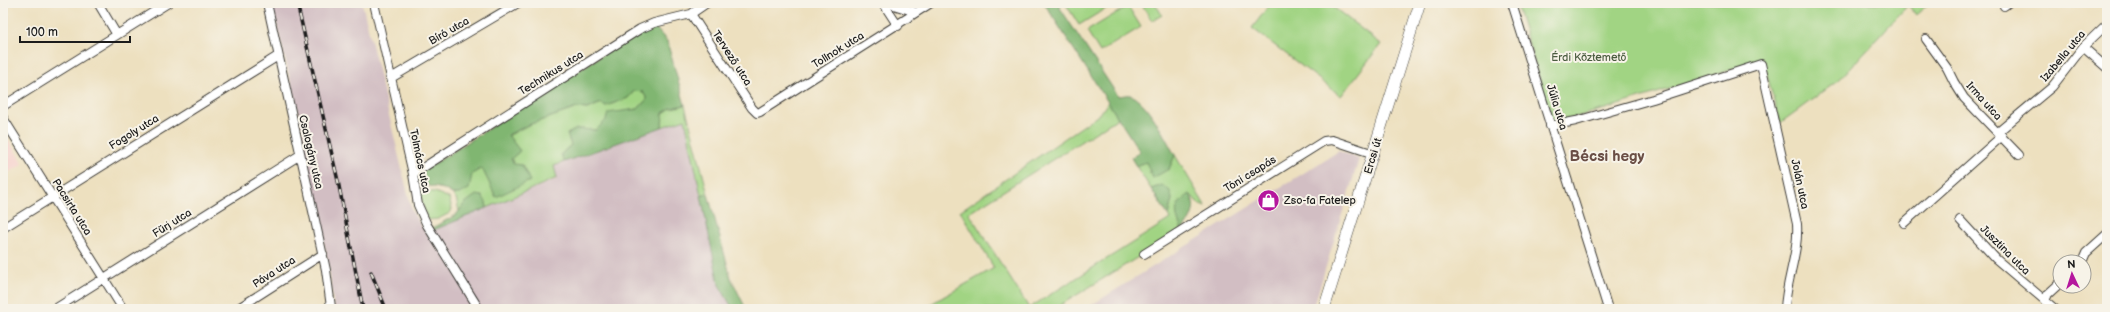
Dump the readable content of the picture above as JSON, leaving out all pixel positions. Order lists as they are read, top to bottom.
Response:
{
  "streets": {
    "main road": ["Ercsi út"],
    "street": [
      "Bíró utca",
      "Tollnok utca",
      "Izabella utca",
      "Tervező utca",
      "Technikus utca",
      "Irma utca",
      "Júlia utca",
      "Fogoly utca",
      "Csalogány utca",
      "Tolmács utca",
      "Tóni csapás",
      "Jolán utca",
      "Pacsirta utca",
      "Fürj utca",
      "Jusztina utca",
      "Páva utca"
    ]
  },
  "crossings": [
    ["Bíró utca", "Tolmács utca"],
    ["Tollnok utca", "Tervező utca"],
    ["Izabella utca", "Irma utca"],
    ["Tervező utca", "Technikus utca"],
    ["Technikus utca", "Tolmács utca"],
    ["Júlia utca", "Jolán utca"],
    ["Fogoly utca", "Csalogány utca"],
    ["Fogoly utca", "Pacsirta utca"],
    ["Csalogány utca", "Fürj utca"],
    ["Csalogány utca", "Páva utca"],
    ["Ercsi út", "Tóni csapás"],
    ["Pacsirta utca", "Fürj utca"]
  ],
  "districts": ["Bécsi hegy"],
  "parks": ["Érdi Köztemető"],
  "places": {
    "shop": ["Zso-fa Fatelep"]
  },
  "scale_bar": "100 m",
  "north": "top"
}
